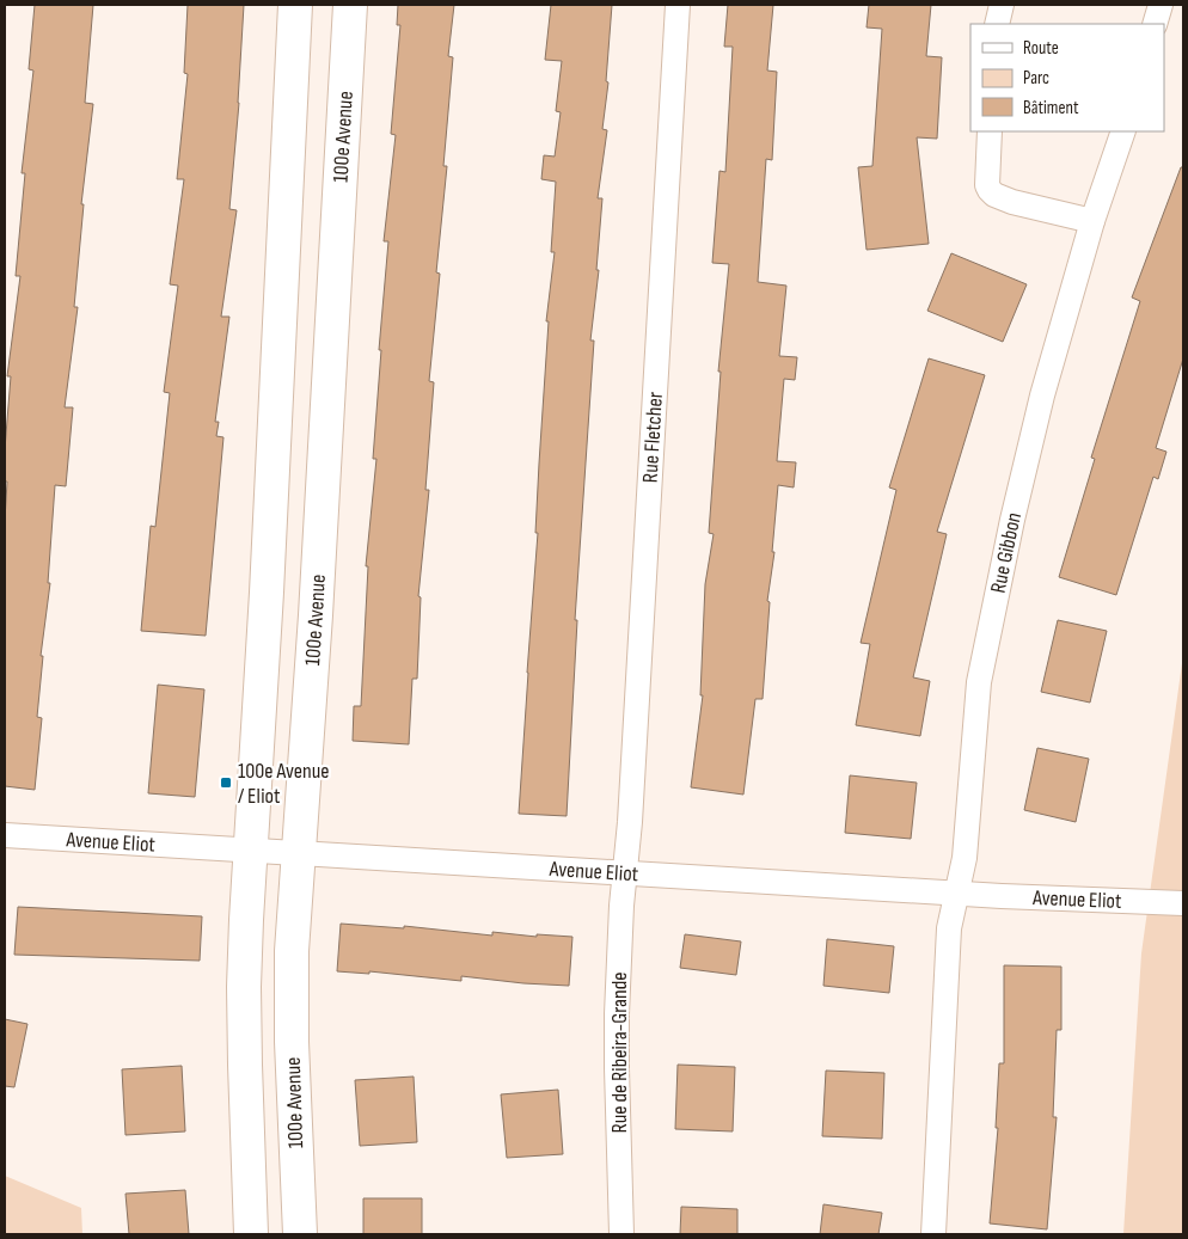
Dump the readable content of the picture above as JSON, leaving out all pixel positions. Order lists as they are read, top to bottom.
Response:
{
  "streets": {
    "street": [
      "100e Avenue",
      "Rue Fletcher",
      "Rue Gibbon",
      "Avenue Eliot",
      "Rue de Ribeira-Grande"
    ]
  },
  "crossings": [
    ["100e Avenue", "Avenue Eliot"],
    ["Rue Fletcher", "Avenue Eliot"],
    ["Rue Fletcher", "Rue de Ribeira-Grande"],
    ["Rue Gibbon", "Avenue Eliot"],
    ["Avenue Eliot", "Rue de Ribeira-Grande"]
  ],
  "places": {
    "transit": ["100e Avenue / Eliot"]
  },
  "legend": ["Route", "Parc", "Bâtiment"]
}
